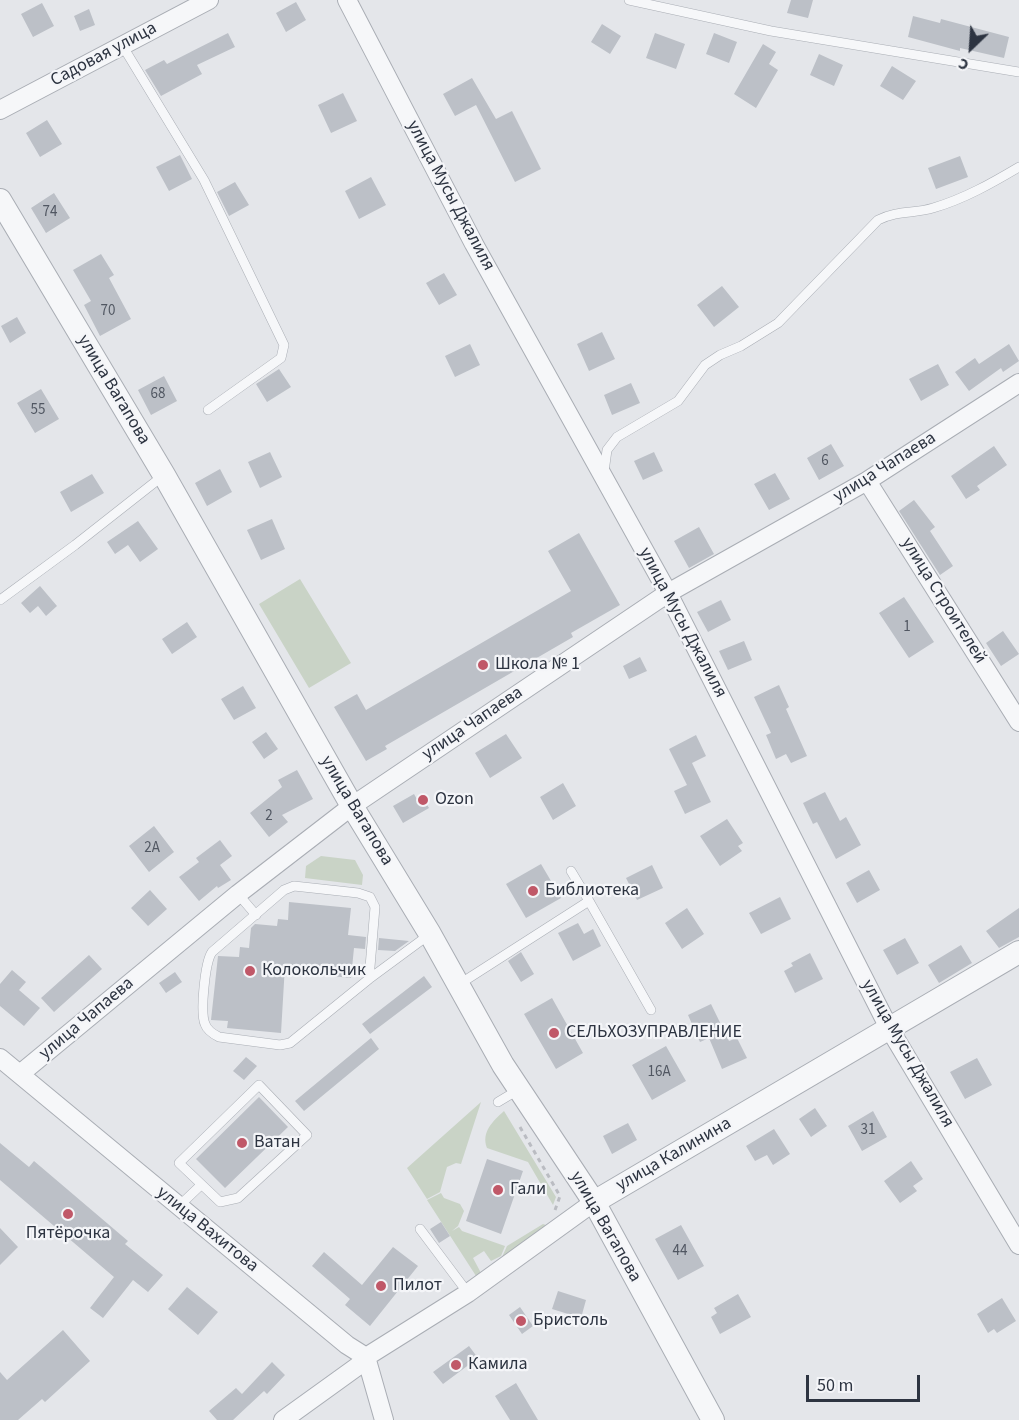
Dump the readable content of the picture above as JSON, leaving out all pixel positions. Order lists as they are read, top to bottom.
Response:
{
  "streets": {
    "street": [
      "Садовая улица",
      "улица Мусы Джалиля",
      "улица Вагапова",
      "улица Чапаева",
      "улица Строителей",
      "улица Калинина",
      "улица Вахитова"
    ]
  },
  "crossings": [
    ["улица Мусы Джалиля", "улица Чапаева"],
    ["улица Мусы Джалиля", "улица Калинина"],
    ["улица Вагапова", "улица Чапаева"],
    ["улица Вагапова", "улица Калинина"],
    ["улица Чапаева", "улица Строителей"],
    ["улица Чапаева", "улица Вахитова"],
    ["улица Калинина", "улица Вахитова"]
  ],
  "places": [
    "Школа № 1",
    "Ozon",
    "Библиотека",
    "Колокольчик",
    "СЕЛЬХОЗУПРАВЛЕНИЕ",
    "Ватан",
    "Гали",
    "Пятёрочка",
    "Пилот",
    "Бристоль",
    "Камила"
  ],
  "house_numbers": [
    "74",
    "70",
    "68",
    "55",
    "6",
    "1",
    "2",
    "2А",
    "16А",
    "31",
    "44"
  ],
  "scale_bar": "50 m",
  "north": "bottom left"
}
